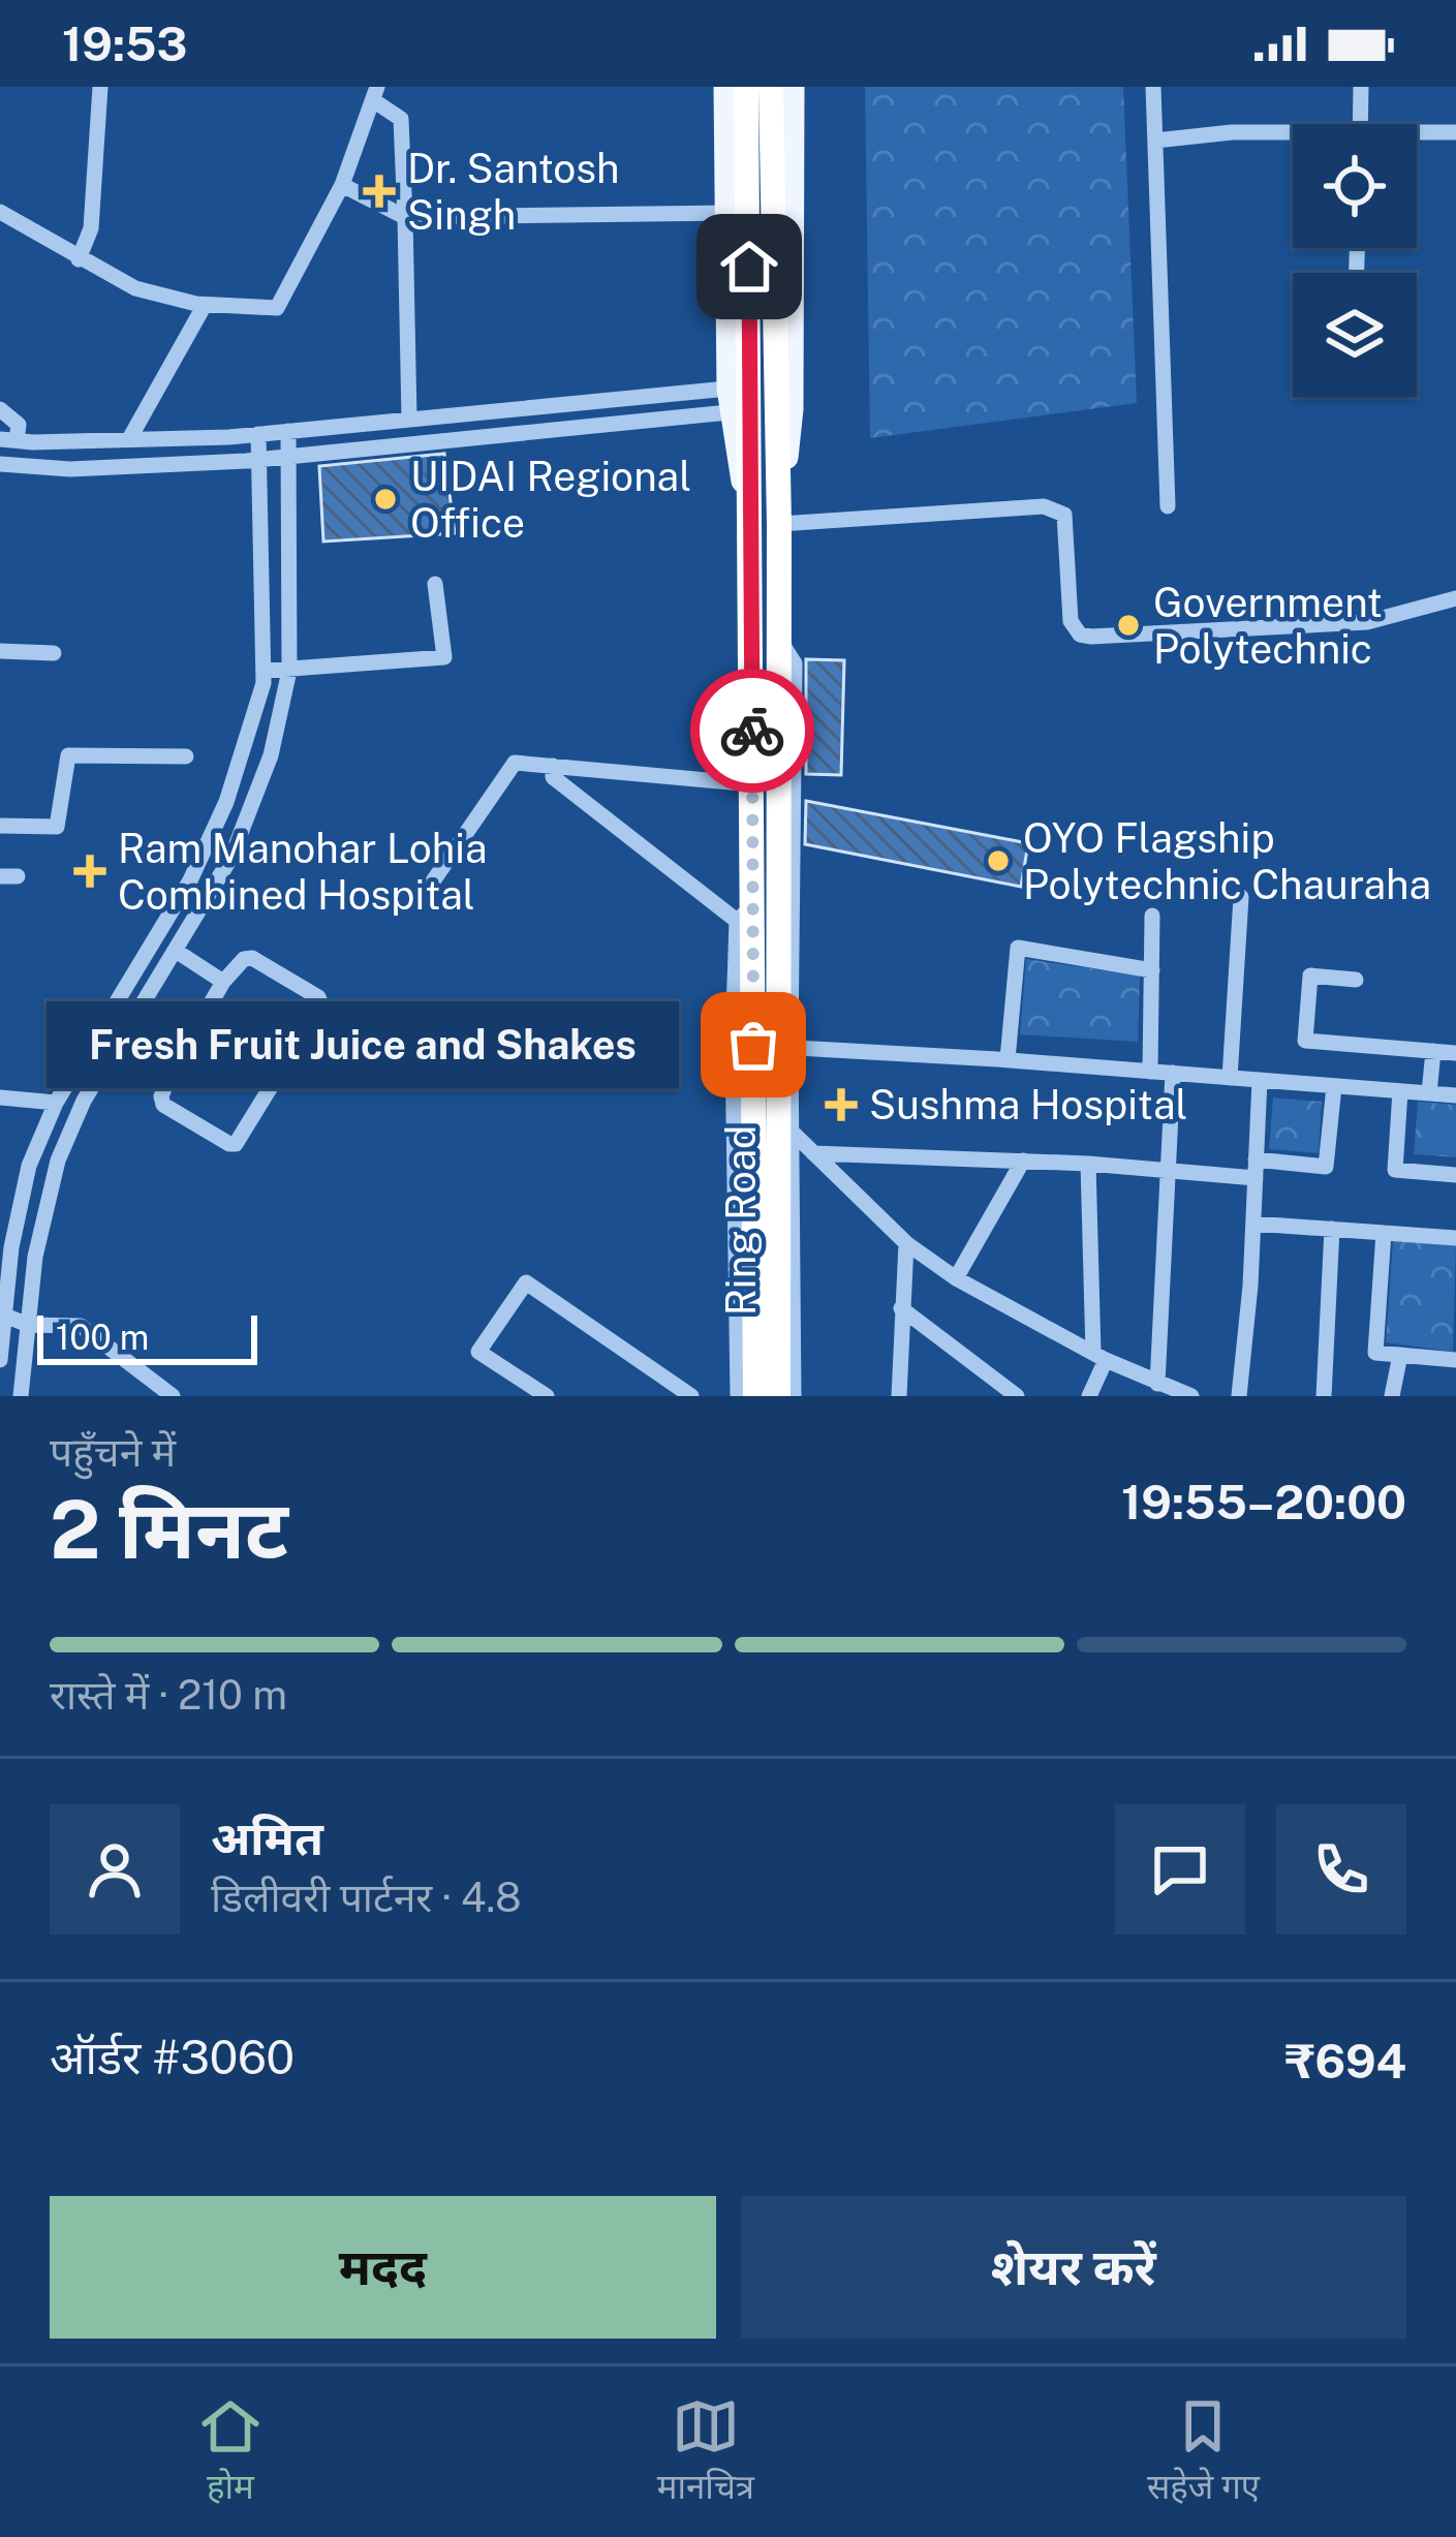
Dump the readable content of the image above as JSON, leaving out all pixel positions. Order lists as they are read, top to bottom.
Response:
{
  "streets": {
    "highway": ["Ring Road"]
  },
  "places": {
    "health": ["Dr. Santosh Singh", "Ram Manohar Lohia Combined Hospital", "Sushma Hospital"],
    "other": [
      "UIDAI Regional Office",
      "Government Polytechnic",
      "OYO Flagship Polytechnic Chauraha",
      "Fresh Fruit Juice and Shakes"
    ]
  },
  "scale_bar": "100 m",
  "page": {
    "status": "19:53",
    "bubble": "Fresh Fruit Juice and Shakes",
    "scale": "100 m",
    "heading": ["2 मिनट", "पहुँचने में", "19:55–20:00"],
    "panel": [
      "अमित",
      "डिलीवरी पार्टनर · 4.8",
      "ऑर्डर #3060",
      "₹694"
    ],
    "bar": "रास्ते में · 210 m",
    "buttons": ["मदद", "शेयर करें"],
    "tabs": ["होम", "मानचित्र", "सहेजे गए"]
  }
}
